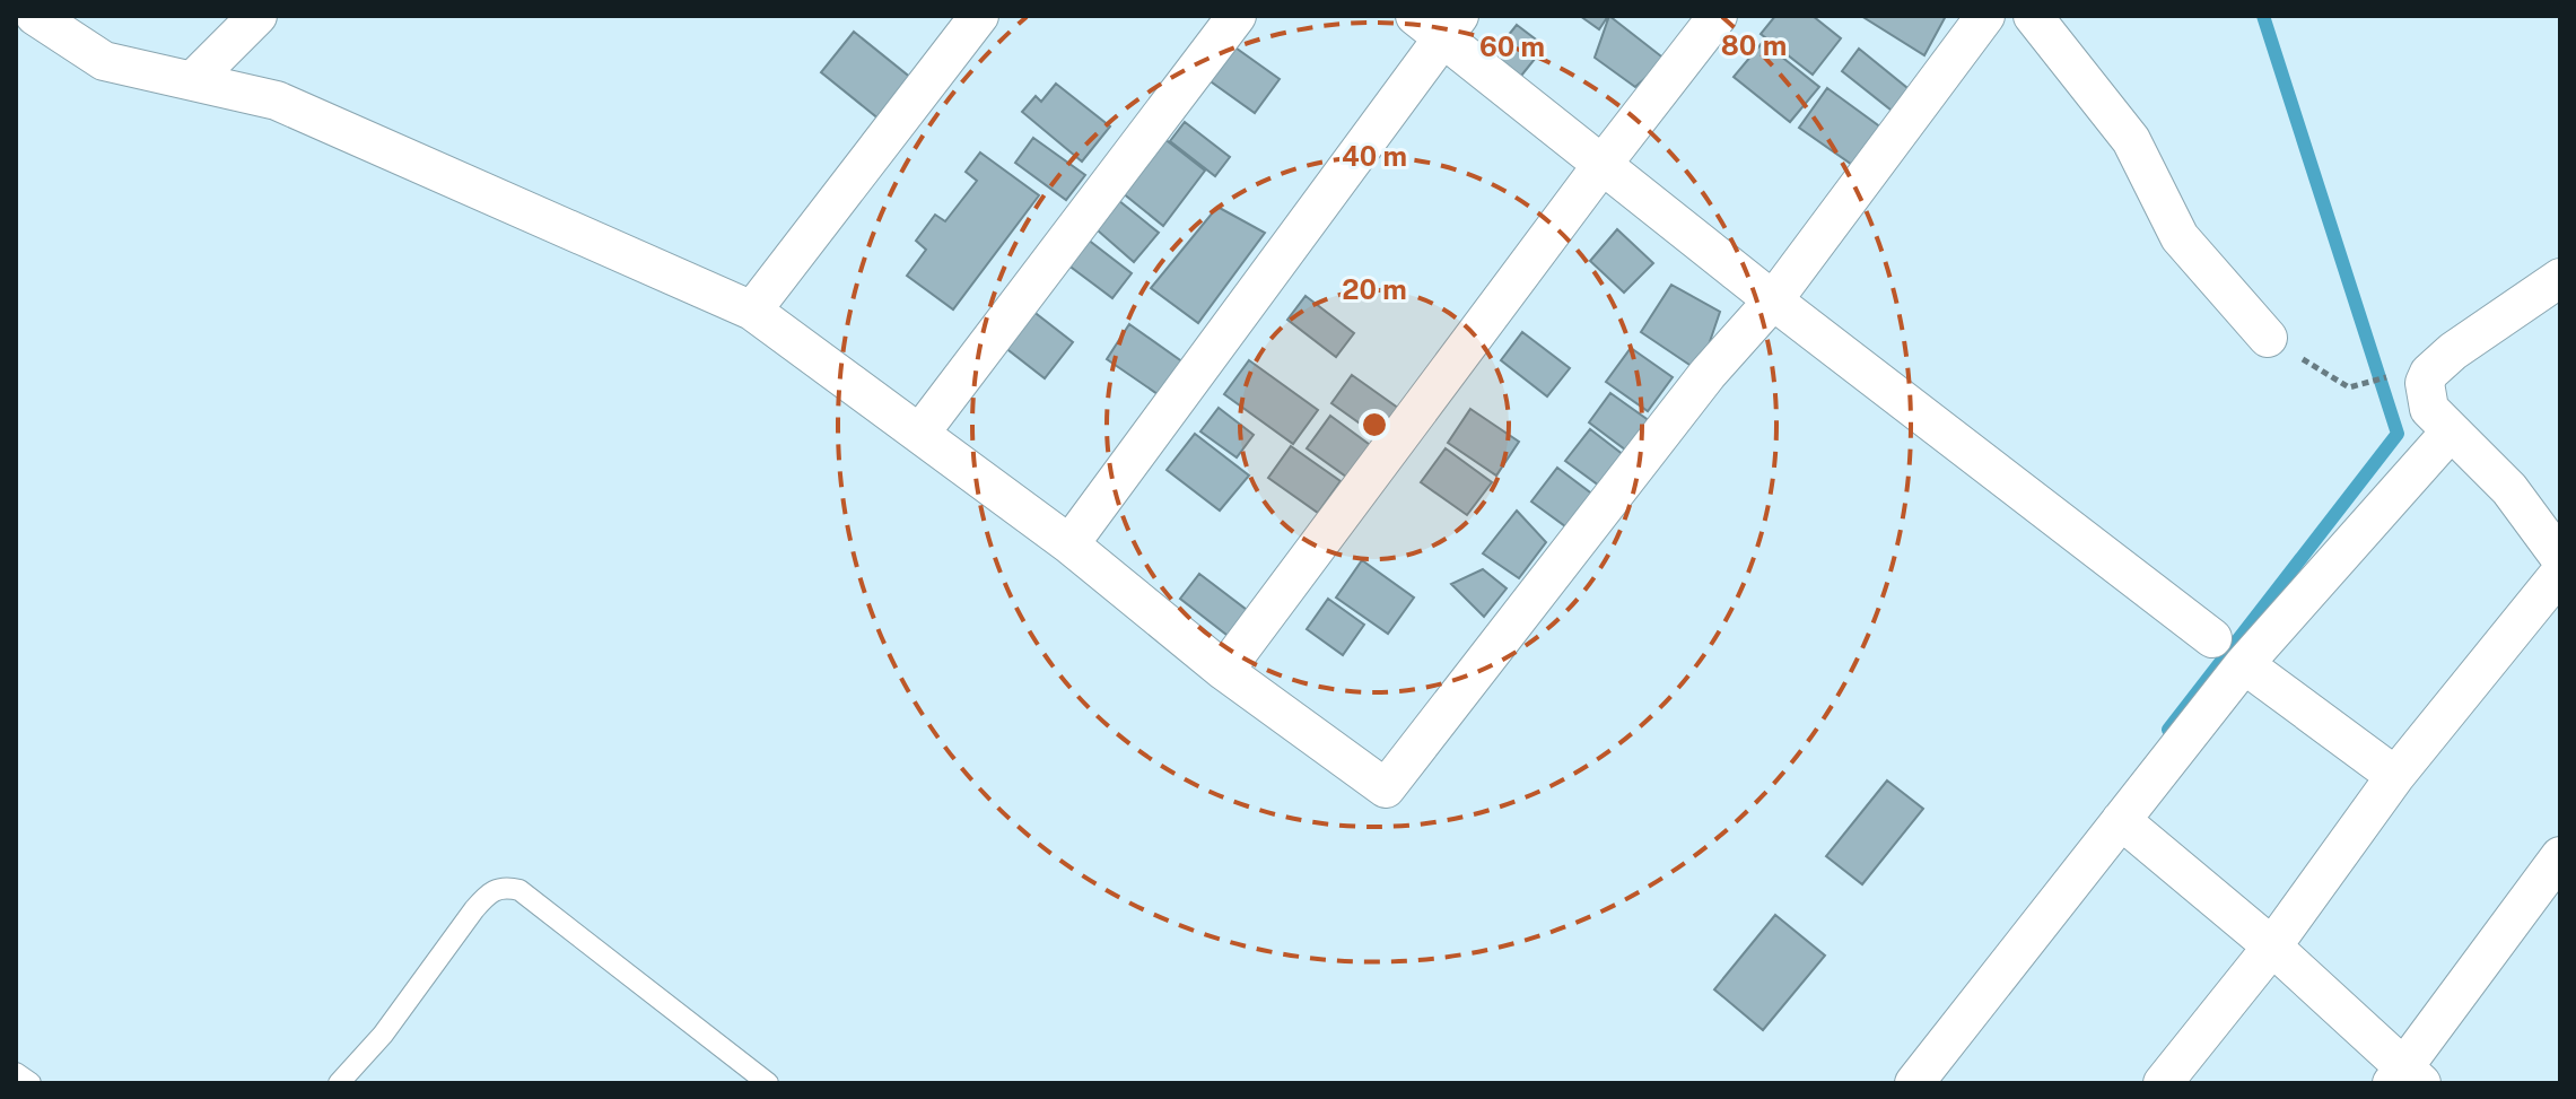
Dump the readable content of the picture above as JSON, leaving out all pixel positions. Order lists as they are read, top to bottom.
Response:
{
  "rings": [
    "80 m",
    "60 m",
    "40 m",
    "20 m"
  ]
}
